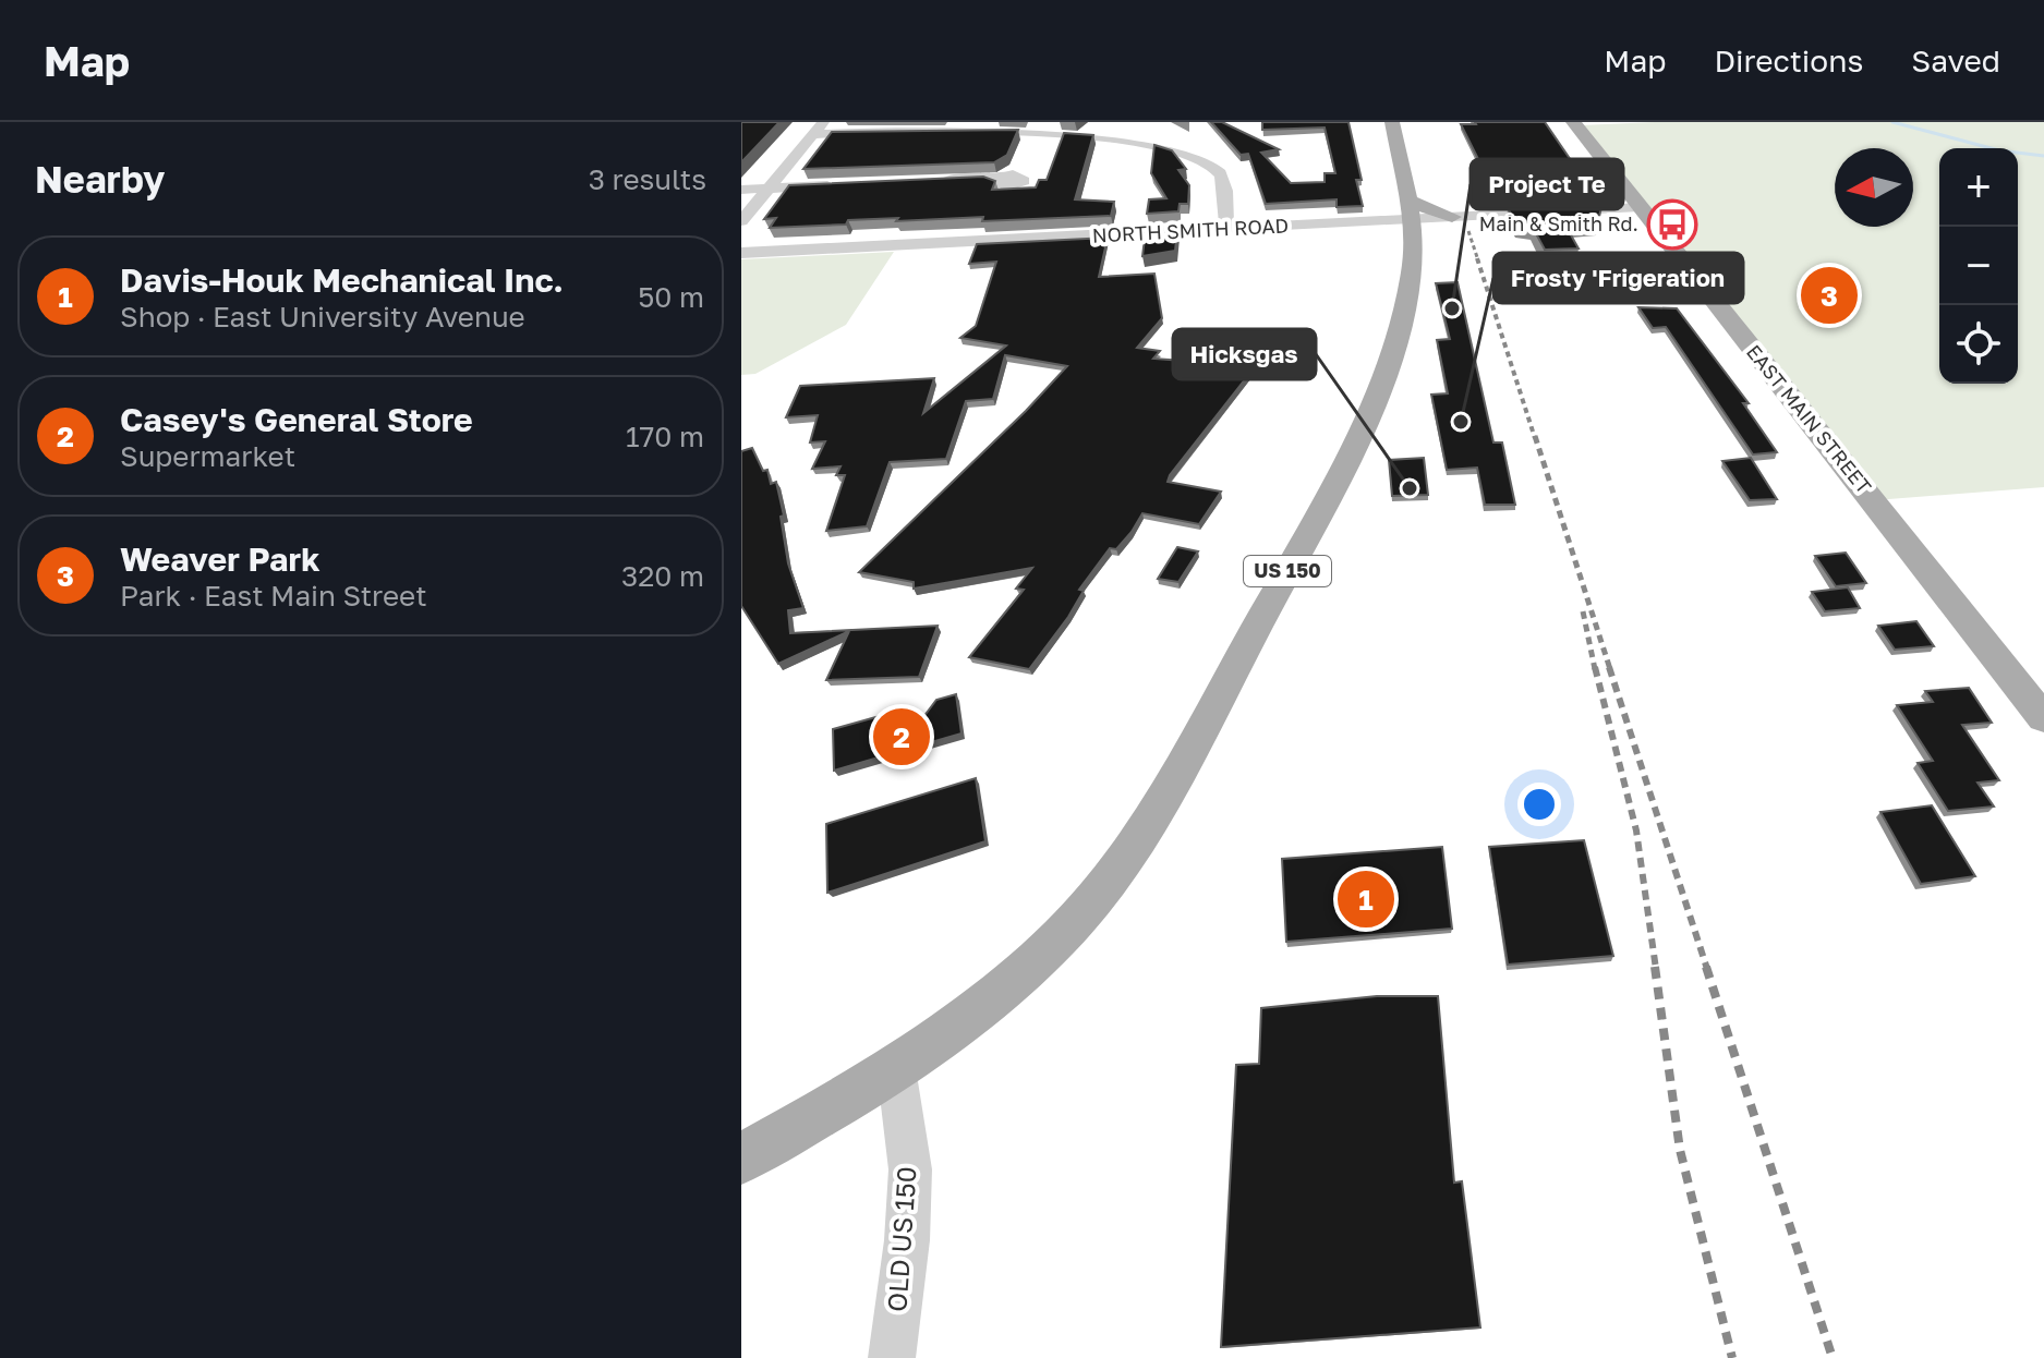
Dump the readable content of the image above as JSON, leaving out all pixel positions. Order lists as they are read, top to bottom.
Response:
{
  "streets": {
    "main road": ["EAST MAIN STREET", "US 150"],
    "street": ["NORTH SMITH ROAD", "OLD US 150"]
  },
  "crossings": [
    ["NORTH SMITH ROAD", "US 150"],
    ["US 150", "OLD US 150"]
  ],
  "places": {
    "bus stop": ["Main & Smith Rd."],
    "other": ["Project Te", "Frosty 'Frigeration", "Hicksgas"]
  },
  "north": "left",
  "page": {
    "header": "Map",
    "nav": ["Map", "Directions", "Saved"],
    "heading": ["Nearby", "3 results"],
    "map_buttons": ["+", "−"],
    "list": [
      {
        "mark": "1",
        "name": "Davis-Houk Mechanical Inc.",
        "note": "Shop · East University Avenue",
        "value": "50 m"
      },
      {
        "mark": "2",
        "name": "Casey's General Store",
        "note": "Supermarket",
        "value": "170 m"
      },
      {
        "mark": "3",
        "name": "Weaver Park",
        "note": "Park · East Main Street",
        "value": "320 m"
      }
    ],
    "pins": ["3", "2", "1"]
  }
}
